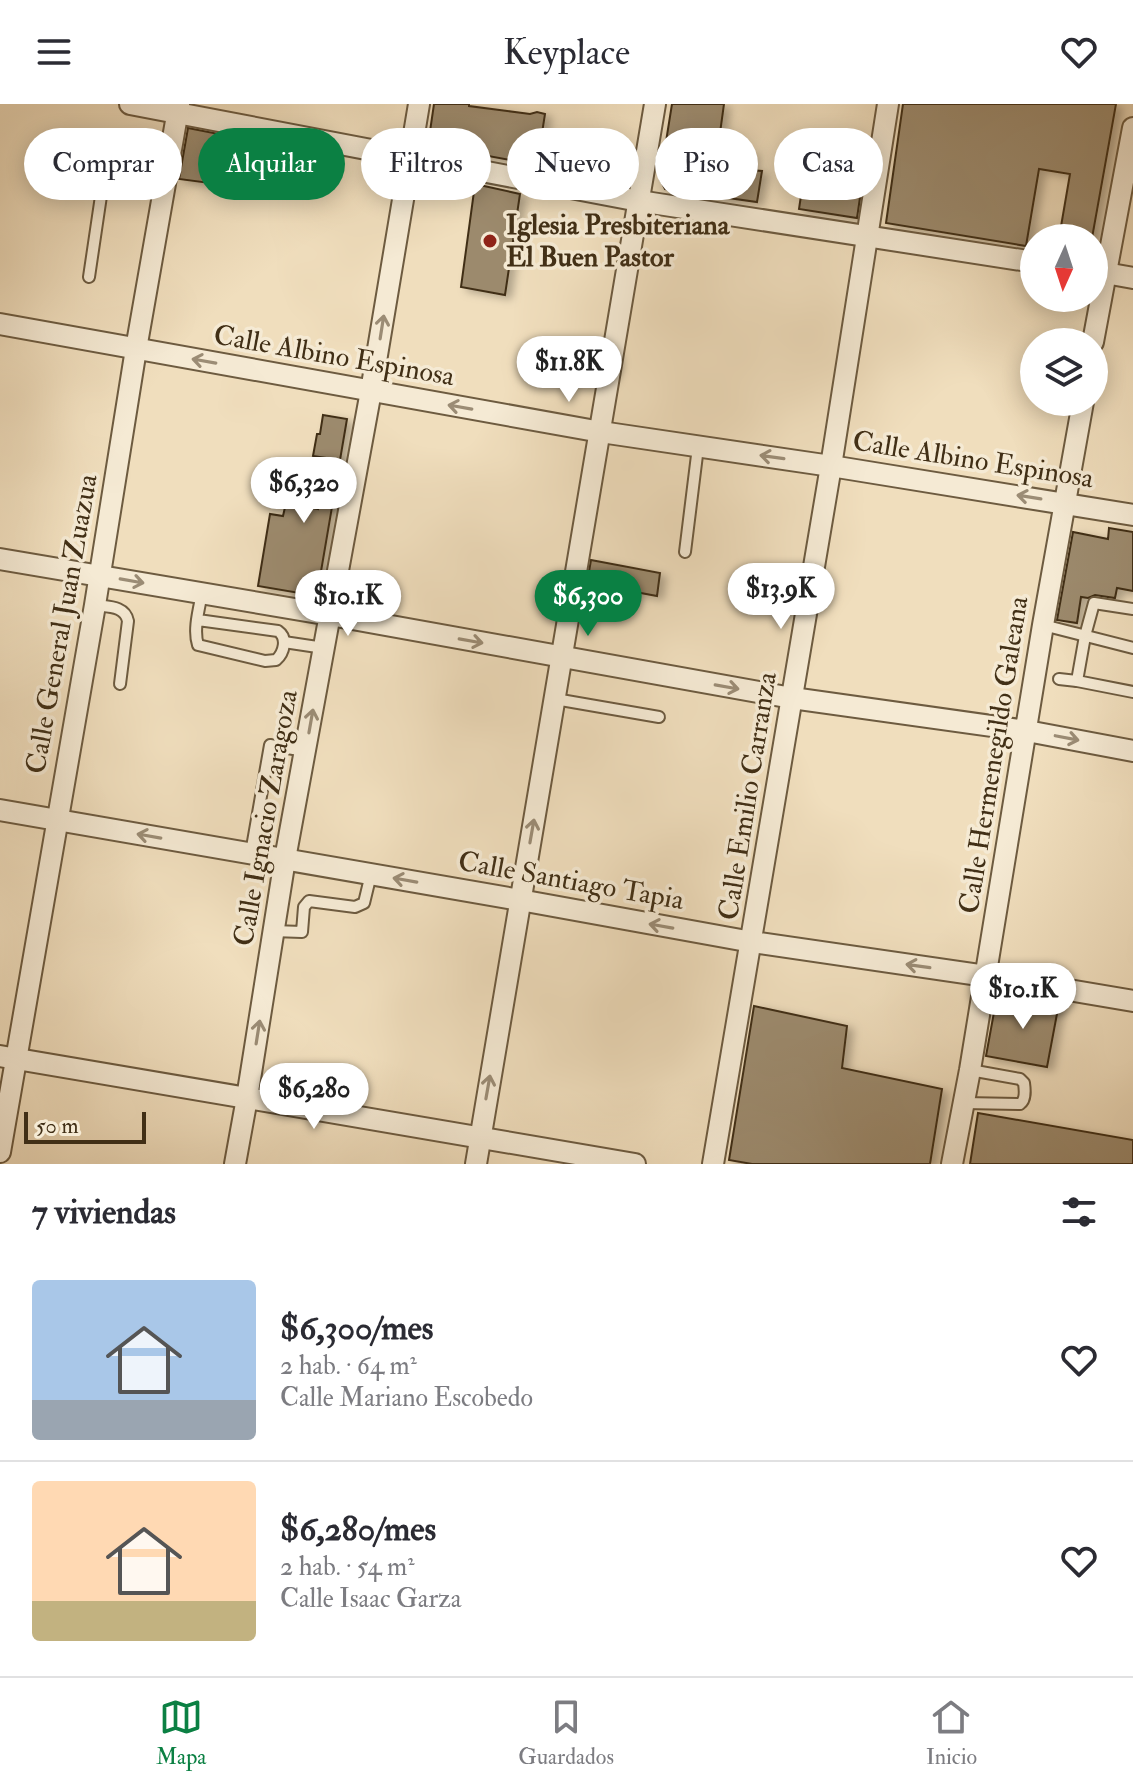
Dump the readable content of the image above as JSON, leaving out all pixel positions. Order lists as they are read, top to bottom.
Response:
{
  "streets": {
    "street": [
      "Calle Albino Espinosa",
      "Calle General Juan Zuazua",
      "Calle Hermenegildo Galeana",
      "Calle Emilio Carranza",
      "Calle Ignacio Zaragoza",
      "Calle Santiago Tapia"
    ]
  },
  "crossings": [
    ["Calle Albino Espinosa", "Calle General Juan Zuazua"],
    ["Calle Albino Espinosa", "Calle Hermenegildo Galeana"],
    ["Calle Albino Espinosa", "Calle Emilio Carranza"],
    ["Calle Albino Espinosa", "Calle Ignacio Zaragoza"],
    ["Calle General Juan Zuazua", "Calle Santiago Tapia"],
    ["Calle Hermenegildo Galeana", "Calle Santiago Tapia"],
    ["Calle Emilio Carranza", "Calle Santiago Tapia"],
    ["Calle Ignacio Zaragoza", "Calle Santiago Tapia"]
  ],
  "one_way": ["Calle Albino Espinosa", "Calle Ignacio Zaragoza", "Calle Santiago Tapia"],
  "places": ["Iglesia Presbiteriana El Buen Pastor"],
  "scale_bar": "50 m",
  "north": "bottom",
  "page": {
    "header": "Keyplace",
    "chip": [
      "Comprar",
      "Alquilar",
      "Filtros",
      "Nuevo",
      "Piso",
      "Casa"
    ],
    "price": [
      "$11.8K",
      "$6,320",
      "$13.9K",
      "$10.1K",
      "$6,300",
      "$10.1K",
      "$6,280"
    ],
    "scale": "50 m",
    "heading": "7 viviendas",
    "list": [
      {
        "name": "$6,300/mes",
        "note": "2 hab. · 64 m² · Calle Mariano Escobedo"
      },
      {
        "name": "$6,280/mes",
        "note": "2 hab. · 54 m² · Calle Isaac Garza"
      }
    ],
    "tabs": ["Mapa", "Guardados", "Inicio"]
  }
}
